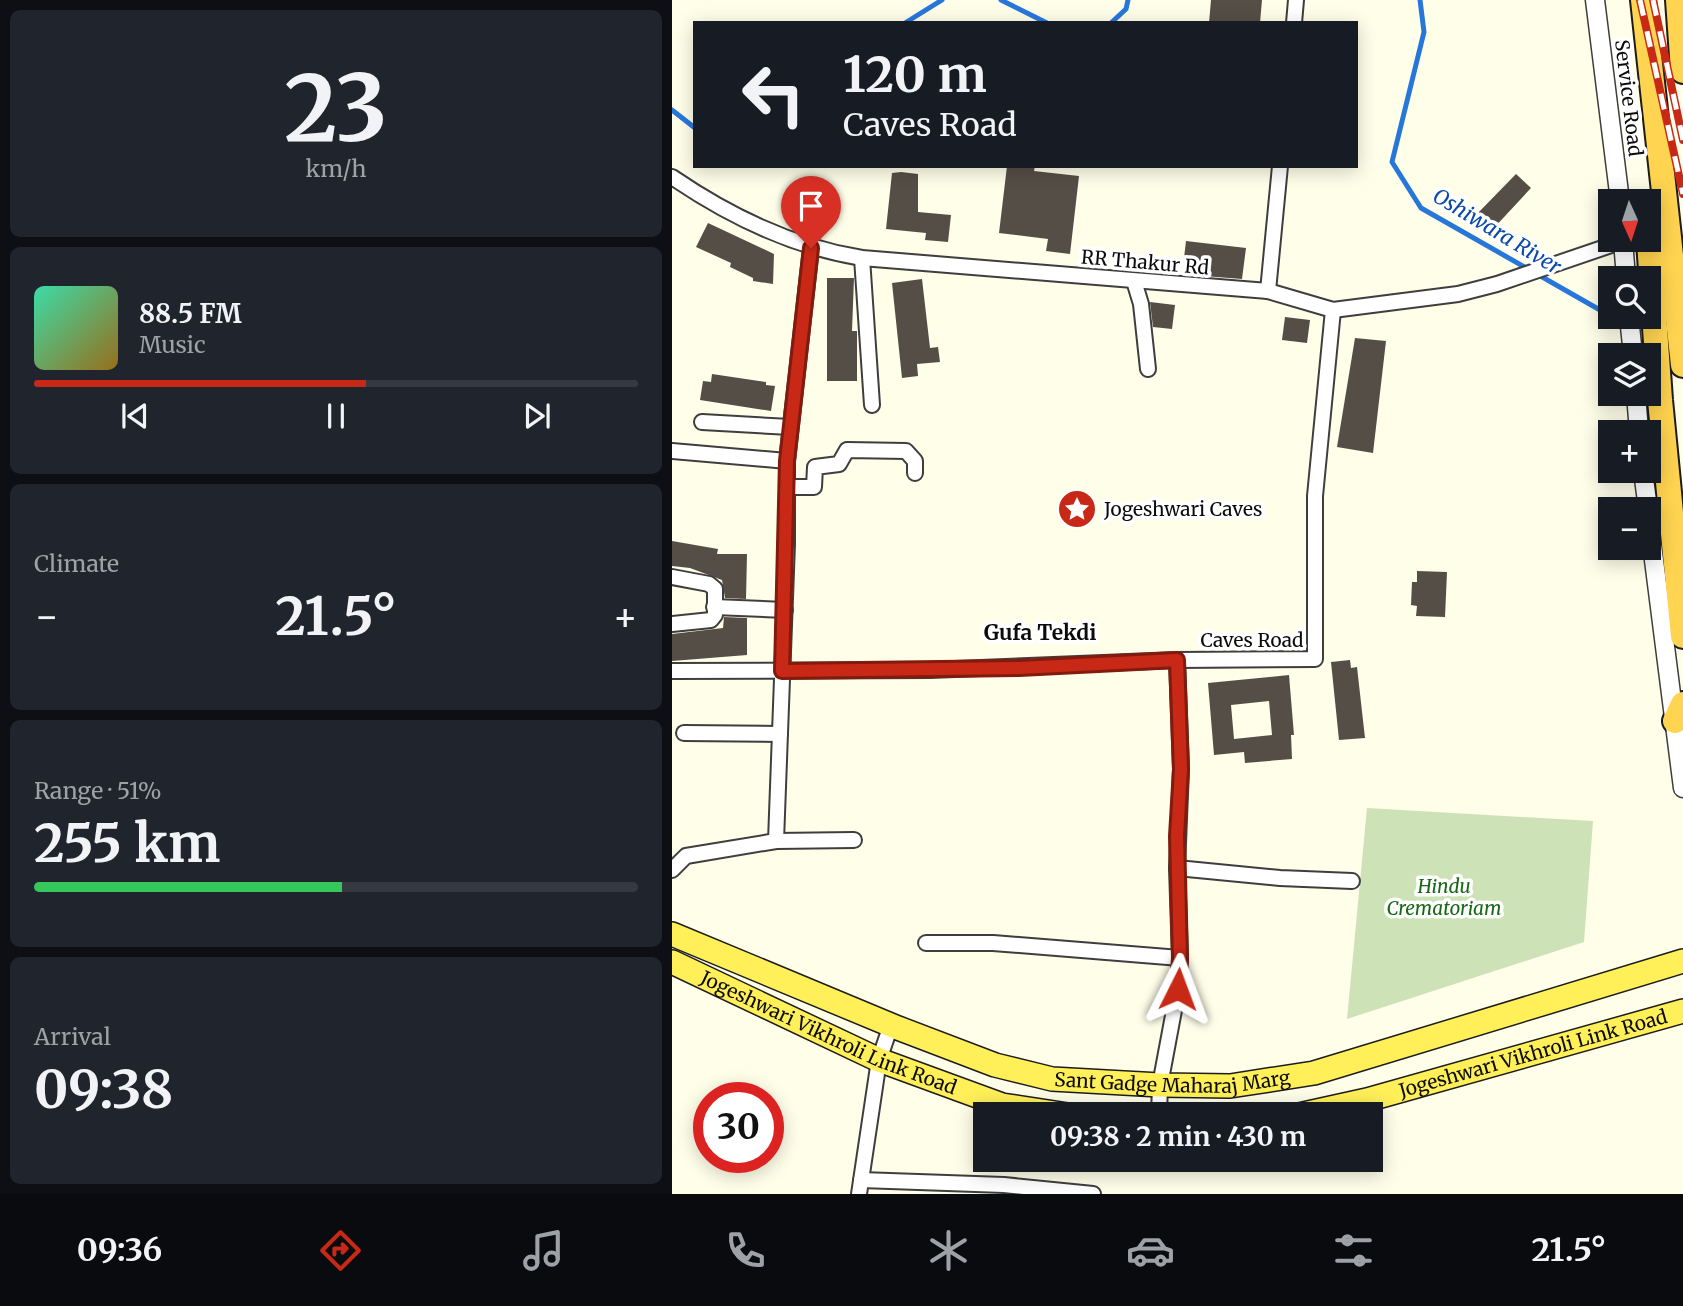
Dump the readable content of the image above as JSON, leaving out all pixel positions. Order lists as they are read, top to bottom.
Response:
{
  "streets": {
    "main road": ["Jogeshwari Vikhroli Link Road", "Sant Gadge Maharaj Marg"],
    "street": ["Service Road", "RR Thakur Rd", "Caves Road"]
  },
  "crossings": [
    ["RR Thakur Rd", "Caves Road"]
  ],
  "districts": ["Gufa Tekdi"],
  "water": ["Oshiwara River"],
  "parks": ["Hindu Crematoriam"],
  "places": {
    "place": ["Jogeshwari Caves"]
  },
  "north": "bottom",
  "page": {
    "tile": [
      ["23", "km/h"],
      "Climate",
      ["Range · 51%", "255 km"],
      ["Arrival", "09:38"]
    ],
    "turn": ["120 m", "Caves Road"],
    "map_buttons": ["+", "−"],
    "song": ["88.5 FM", "Music"],
    "heat": ["−", "21.5°", "+"],
    "limit": "30",
    "trip": "09:38 · 2 min · 430 m",
    "tabs": ["09:36", "21.5°"]
  }
}
